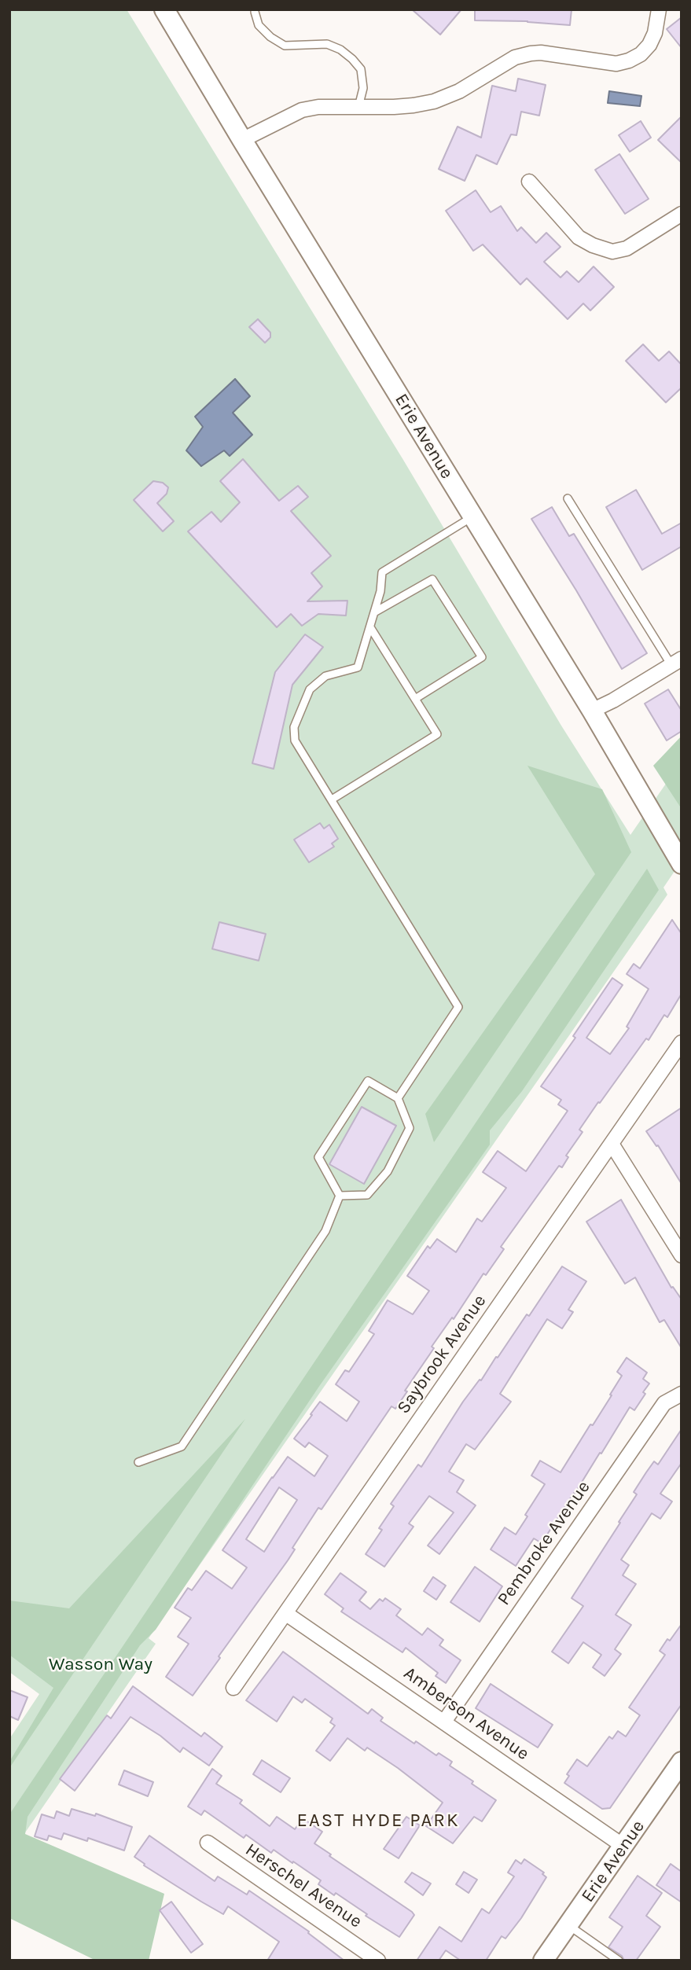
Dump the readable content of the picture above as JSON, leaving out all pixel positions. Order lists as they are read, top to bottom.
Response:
{
  "streets": {
    "street": [
      "Erie Avenue",
      "Saybrook Avenue",
      "Pembroke Avenue",
      "Amberson Avenue",
      "Herschel Avenue"
    ]
  },
  "crossings": [
    ["Erie Avenue", "Amberson Avenue"],
    ["Saybrook Avenue", "Amberson Avenue"],
    ["Pembroke Avenue", "Amberson Avenue"]
  ],
  "districts": ["EAST HYDE PARK"],
  "parks": ["Wasson Way"]
}
